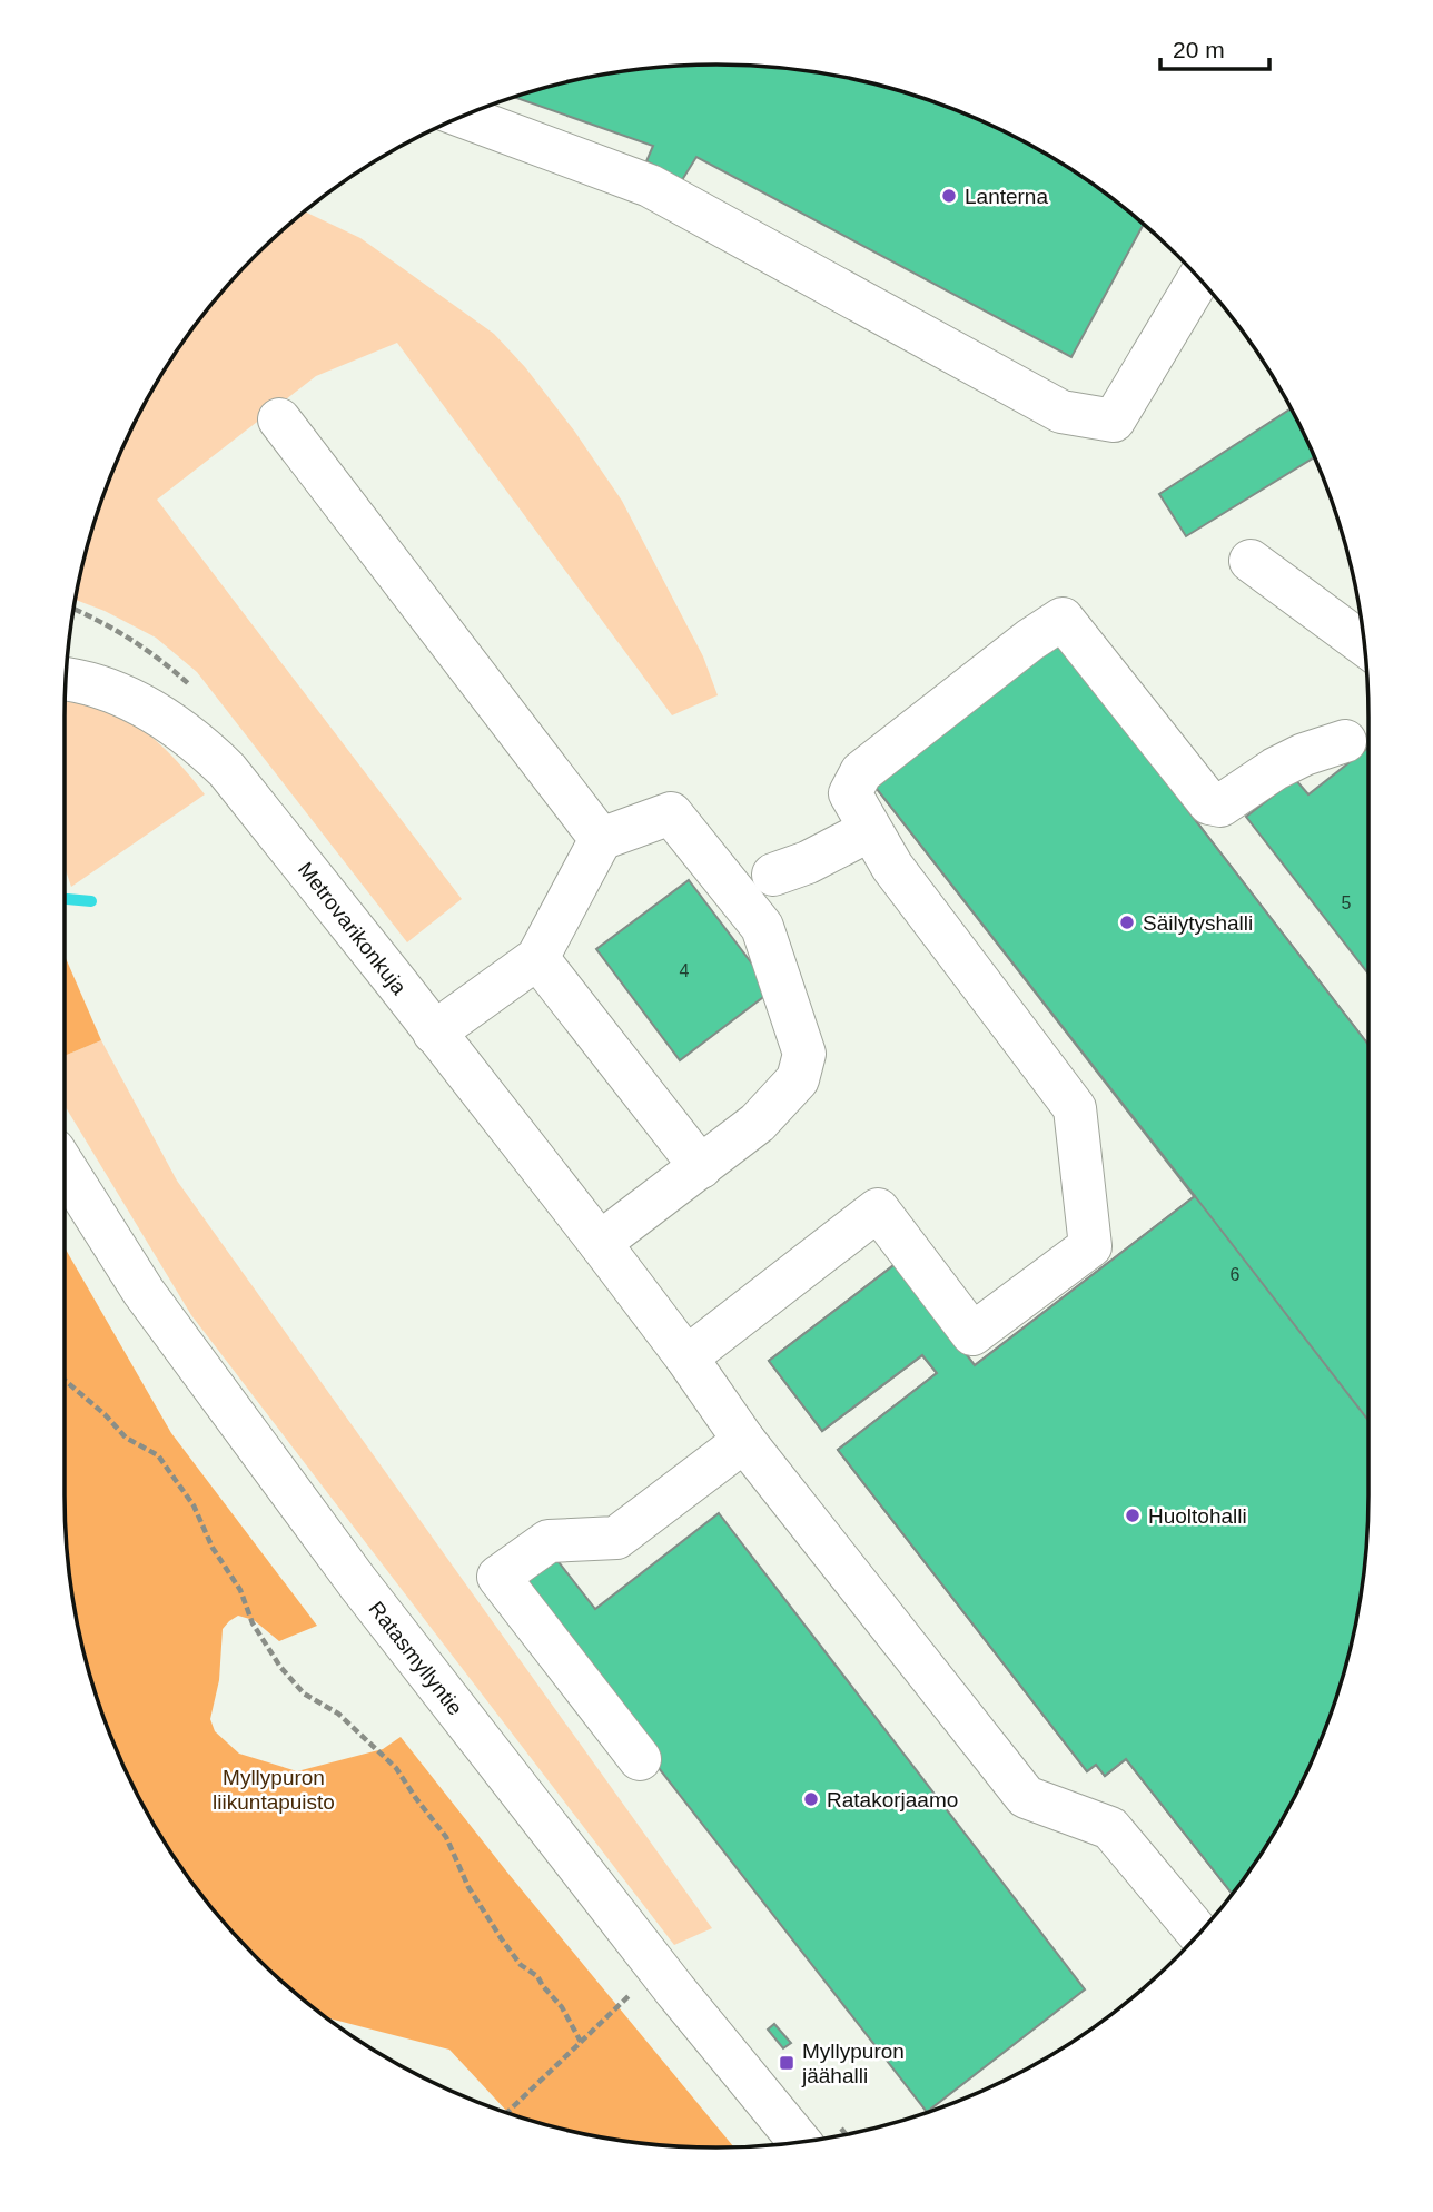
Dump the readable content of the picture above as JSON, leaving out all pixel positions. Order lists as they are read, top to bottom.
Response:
{
  "streets": {
    "street": ["Metrovarikonkuja", "Ratasmyllyntie"]
  },
  "parks": ["Myllypuron liikuntapuisto"],
  "places": {
    "other": [
      "Lanterna",
      "Säilytyshalli",
      "Huoltohalli",
      "Ratakorjaamo"
    ],
    "transit": ["Myllypuron jäähalli"]
  },
  "house_numbers": ["5", "4", "6"],
  "scale_bar": "20 m"
}
